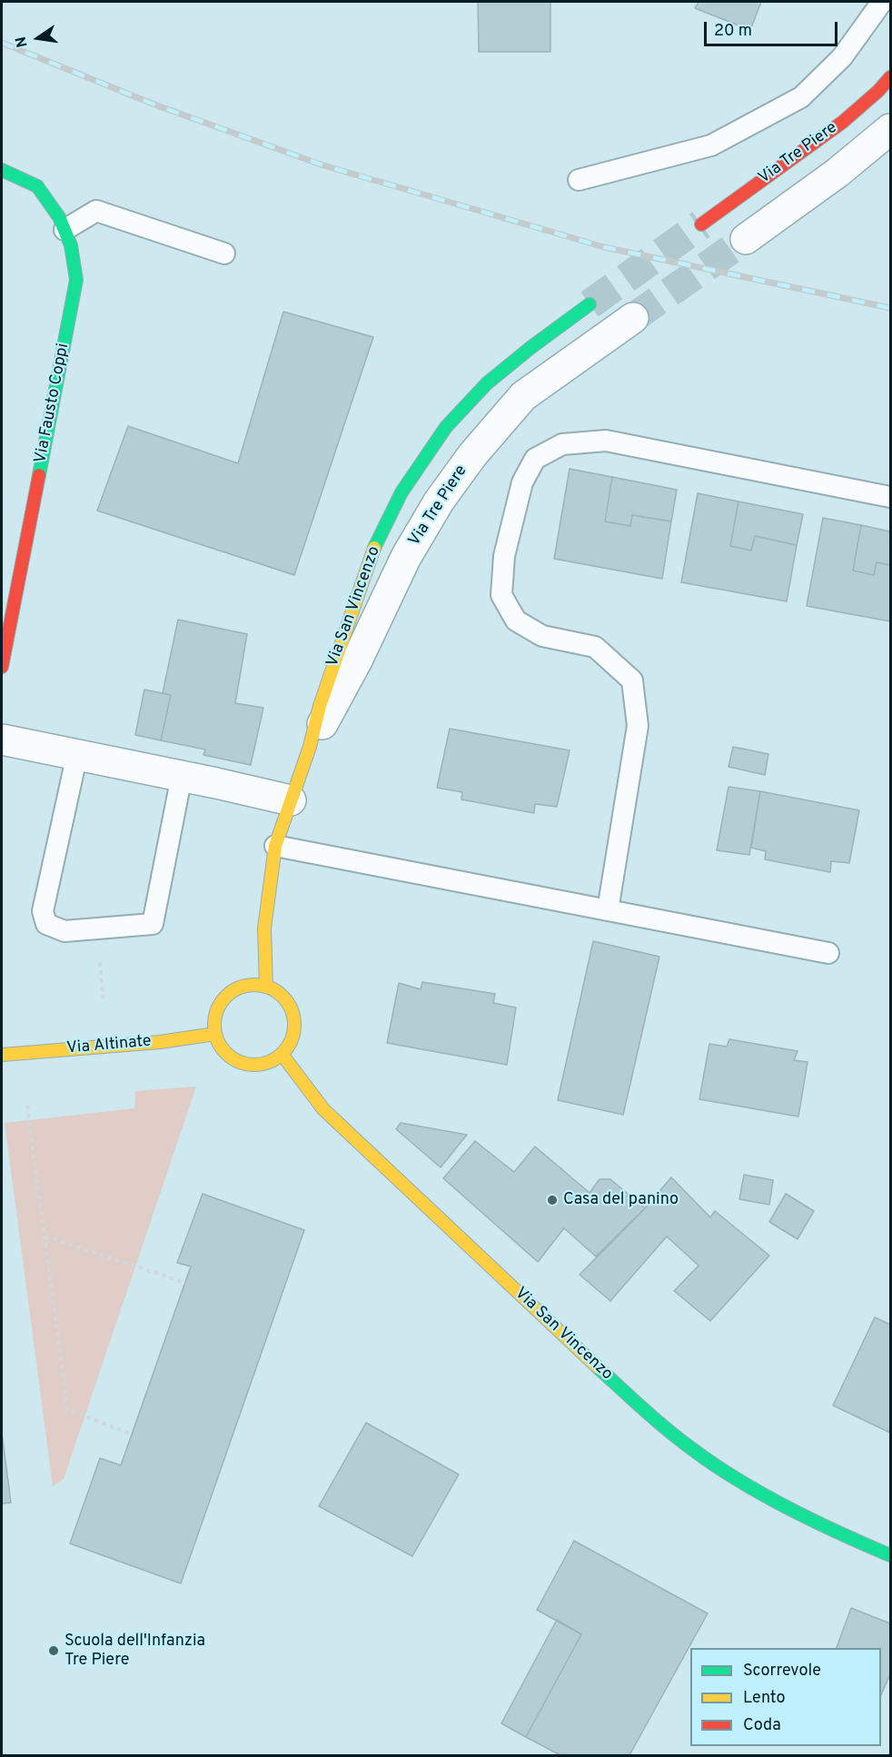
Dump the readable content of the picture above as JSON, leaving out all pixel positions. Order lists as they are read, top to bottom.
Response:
{
  "streets": {
    "street": [
      "Via Tre Piere",
      "Via Fausto Coppi",
      "Via San Vincenzo",
      "Via Altinate"
    ]
  },
  "crossings": [
    ["Via Tre Piere", "Via San Vincenzo"],
    ["Via San Vincenzo", "Via Altinate"]
  ],
  "places": ["Casa del panino", "Scuola dell'Infanzia Tre Piere"],
  "legend": ["Scorrevole", "Lento", "Coda"],
  "scale_bar": "20 m",
  "north": "left"
}
